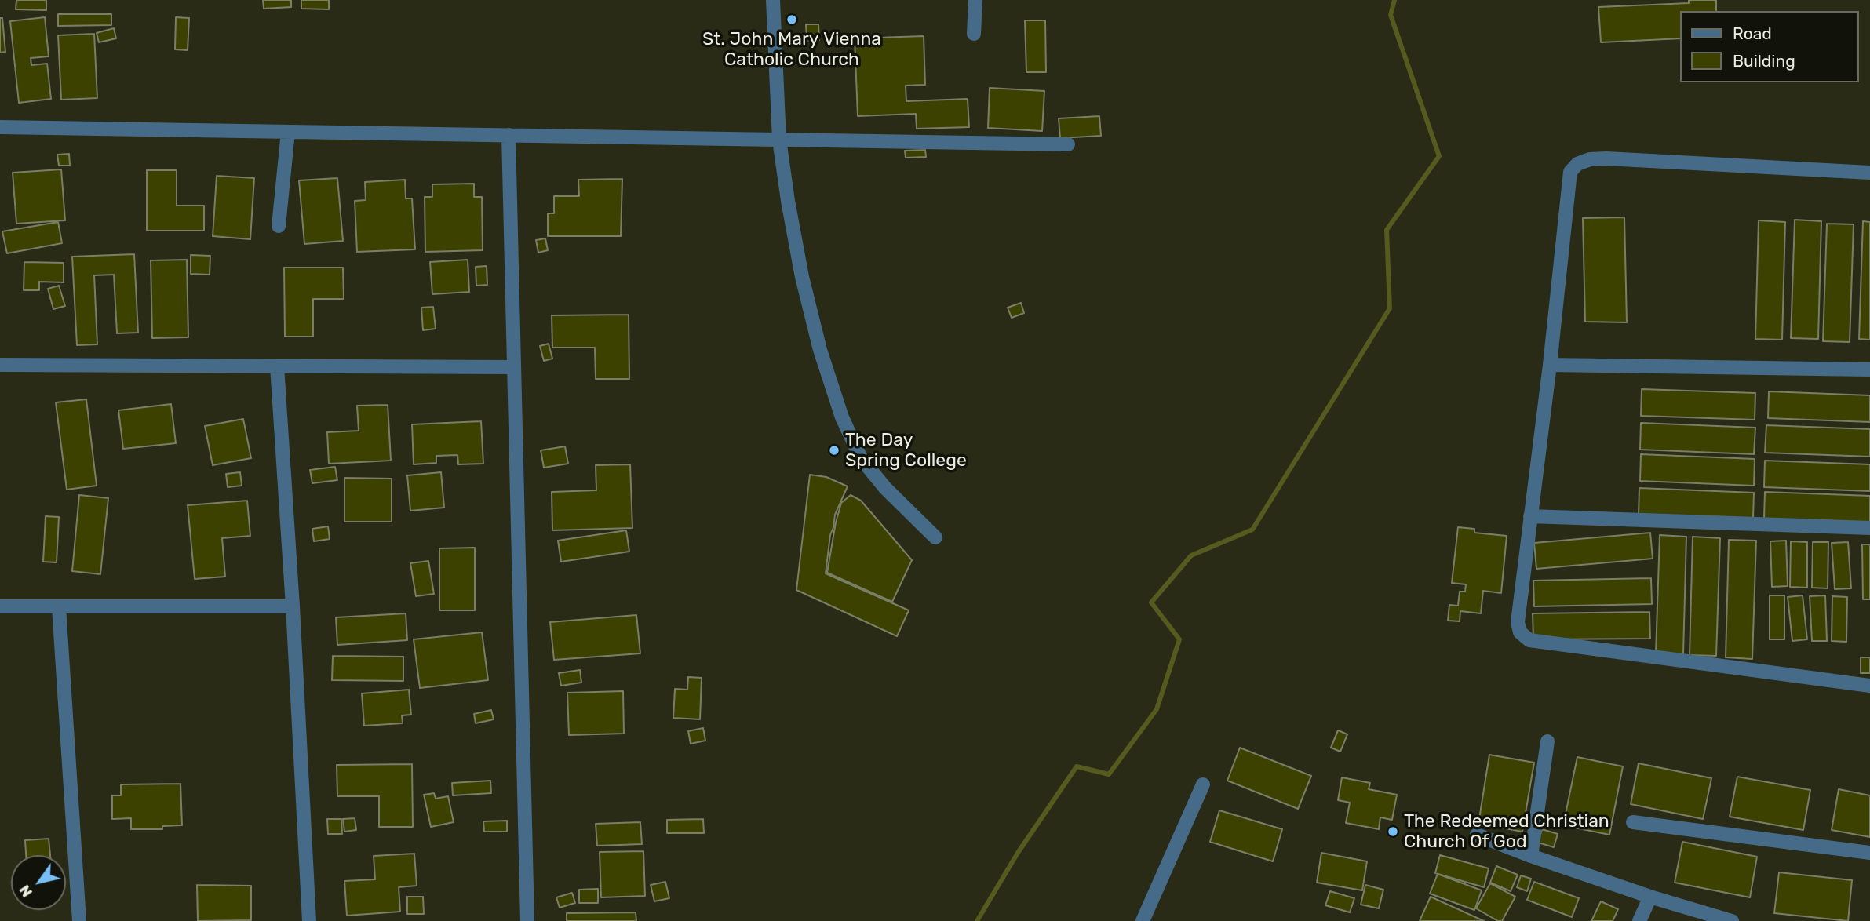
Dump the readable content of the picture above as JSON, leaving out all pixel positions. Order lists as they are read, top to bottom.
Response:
{
  "places": ["St. John Mary Vienna Catholic Church", "The Day Spring College", "The Redeemed Christian Church Of God"],
  "legend": ["Road", "Building"],
  "north": "bottom left"
}
